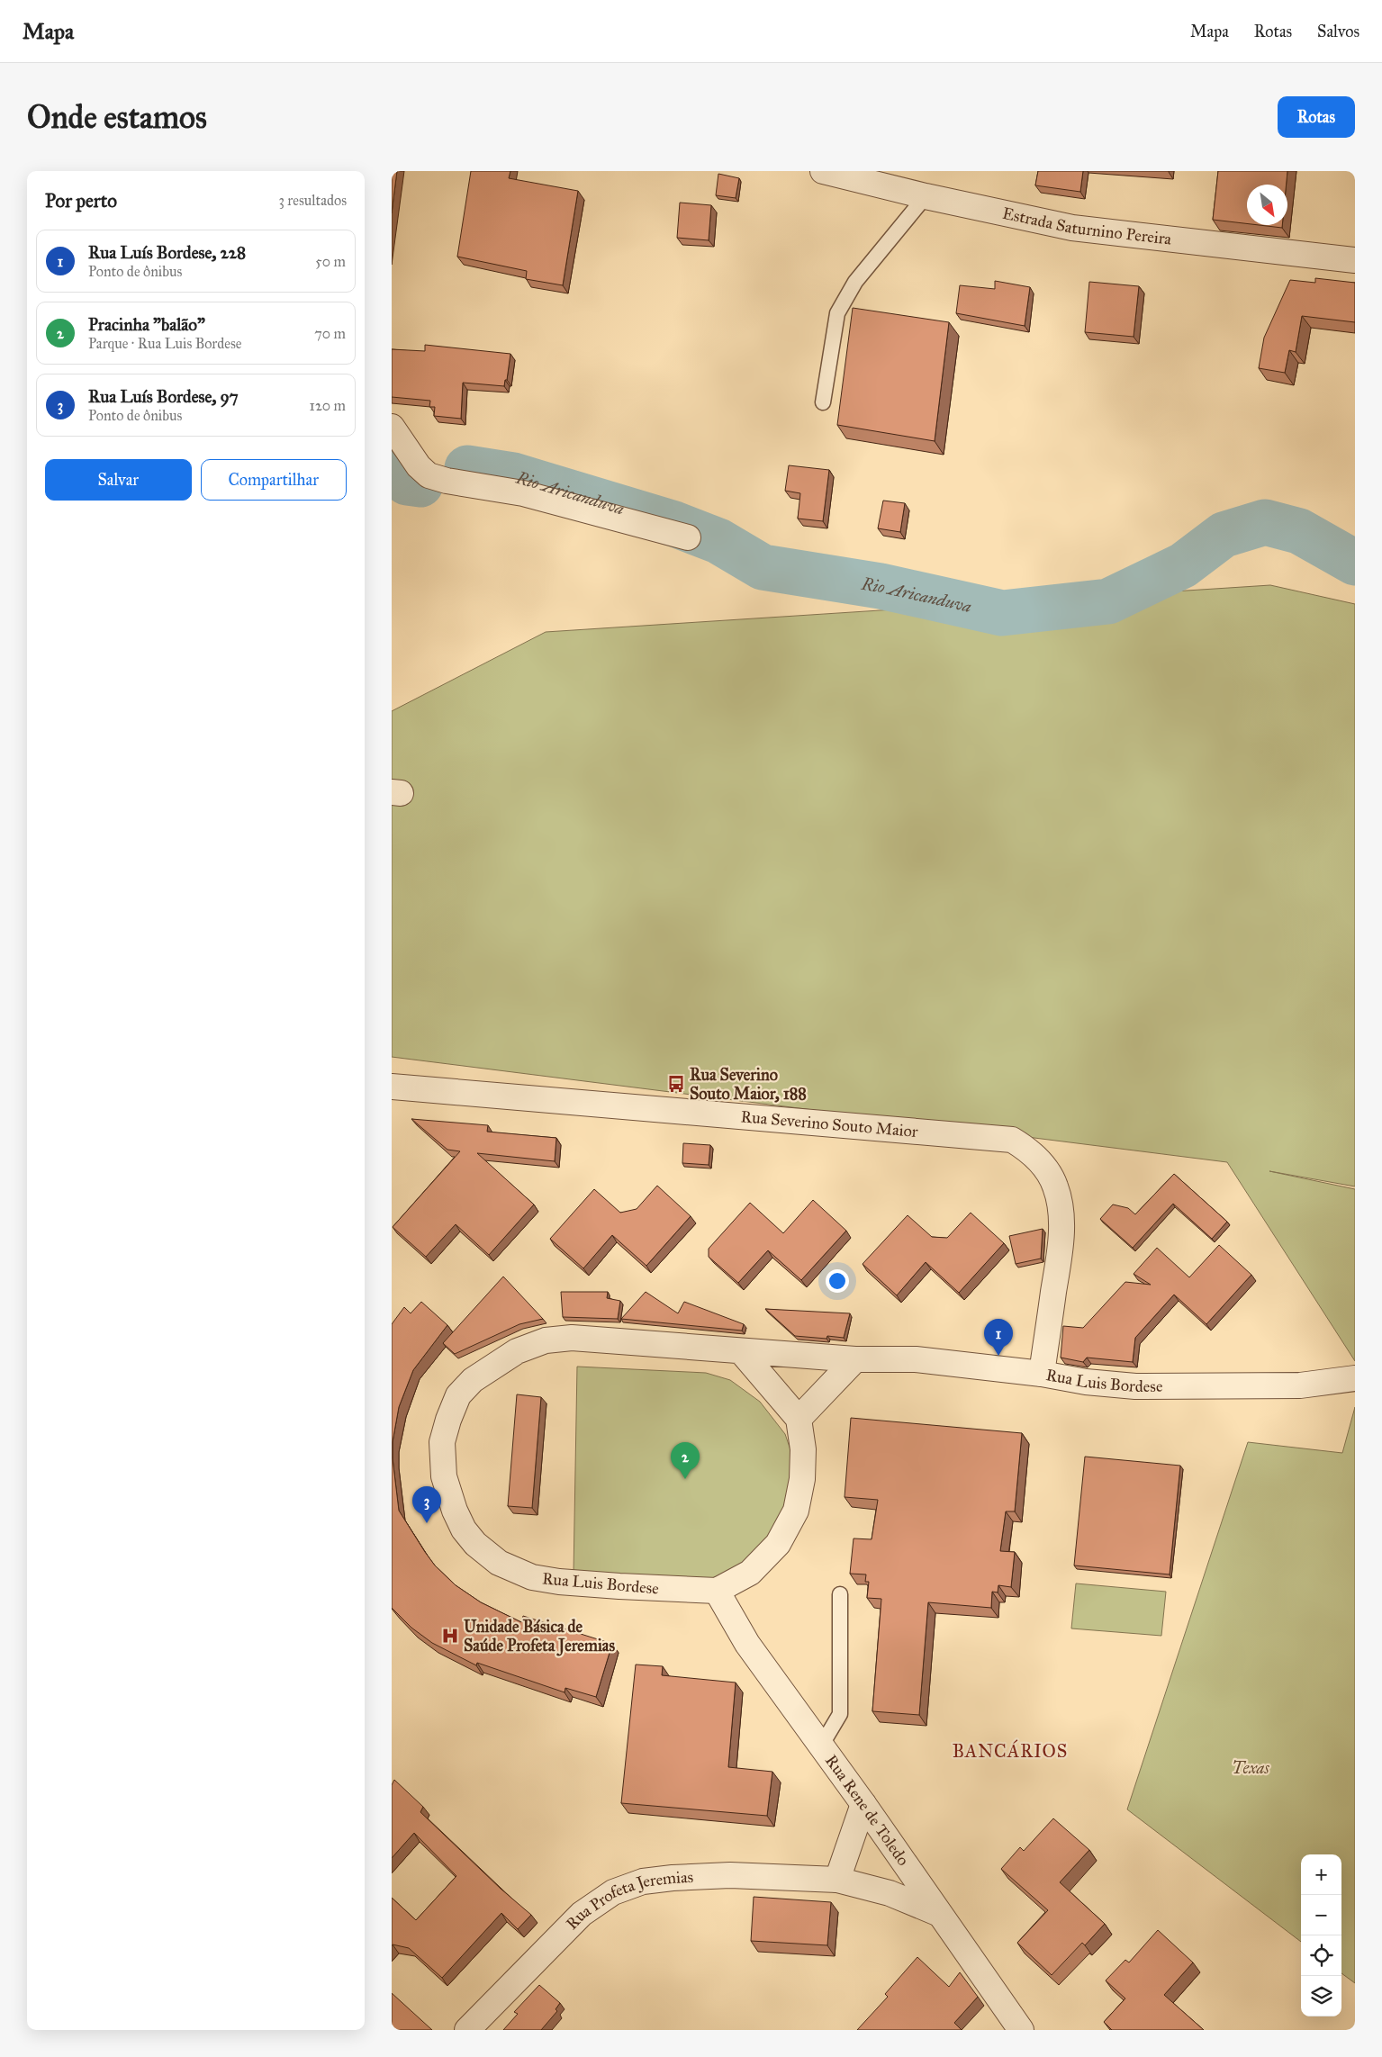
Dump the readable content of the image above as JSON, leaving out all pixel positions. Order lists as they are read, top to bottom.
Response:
{
  "streets": {
    "street": [
      "Estrada Saturnino Pereira",
      "Rua Severino Souto Maior",
      "Rua Luis Bordese",
      "Rua Rene de Toledo",
      "Rua Profeta Jeremias"
    ]
  },
  "crossings": [
    ["Rua Severino Souto Maior", "Rua Luis Bordese"],
    ["Rua Luis Bordese", "Rua Rene de Toledo"],
    ["Rua Rene de Toledo", "Rua Profeta Jeremias"]
  ],
  "districts": ["BANCÁRIOS"],
  "water": ["Rio Aricanduva"],
  "parks": ["Texas"],
  "places": {
    "bus stop": ["Rua Severino Souto Maior, 188"],
    "hospital": ["Unidade Básica de Saúde Profeta Jeremias"]
  },
  "north": "bottom right",
  "page": {
    "header": "Mapa",
    "nav": ["Mapa", "Rotas", "Salvos"],
    "buttons": [
      "Rotas",
      ["Salvar", "Compartilhar"]
    ],
    "title": "Onde estamos",
    "heading": ["Por perto", "3 resultados"],
    "list": [
      {
        "mark": "1",
        "name": "Rua Luís Bordese, 228",
        "note": "Ponto de ônibus",
        "value": "50 m"
      },
      {
        "mark": "2",
        "name": "Pracinha \"balão\"",
        "note": "Parque · Rua Luis Bordese",
        "value": "70 m"
      },
      {
        "mark": "3",
        "name": "Rua Luís Bordese, 97",
        "note": "Ponto de ônibus",
        "value": "120 m"
      }
    ],
    "pins": ["1", "2", "3"],
    "map_buttons": ["+", "−"]
  }
}
